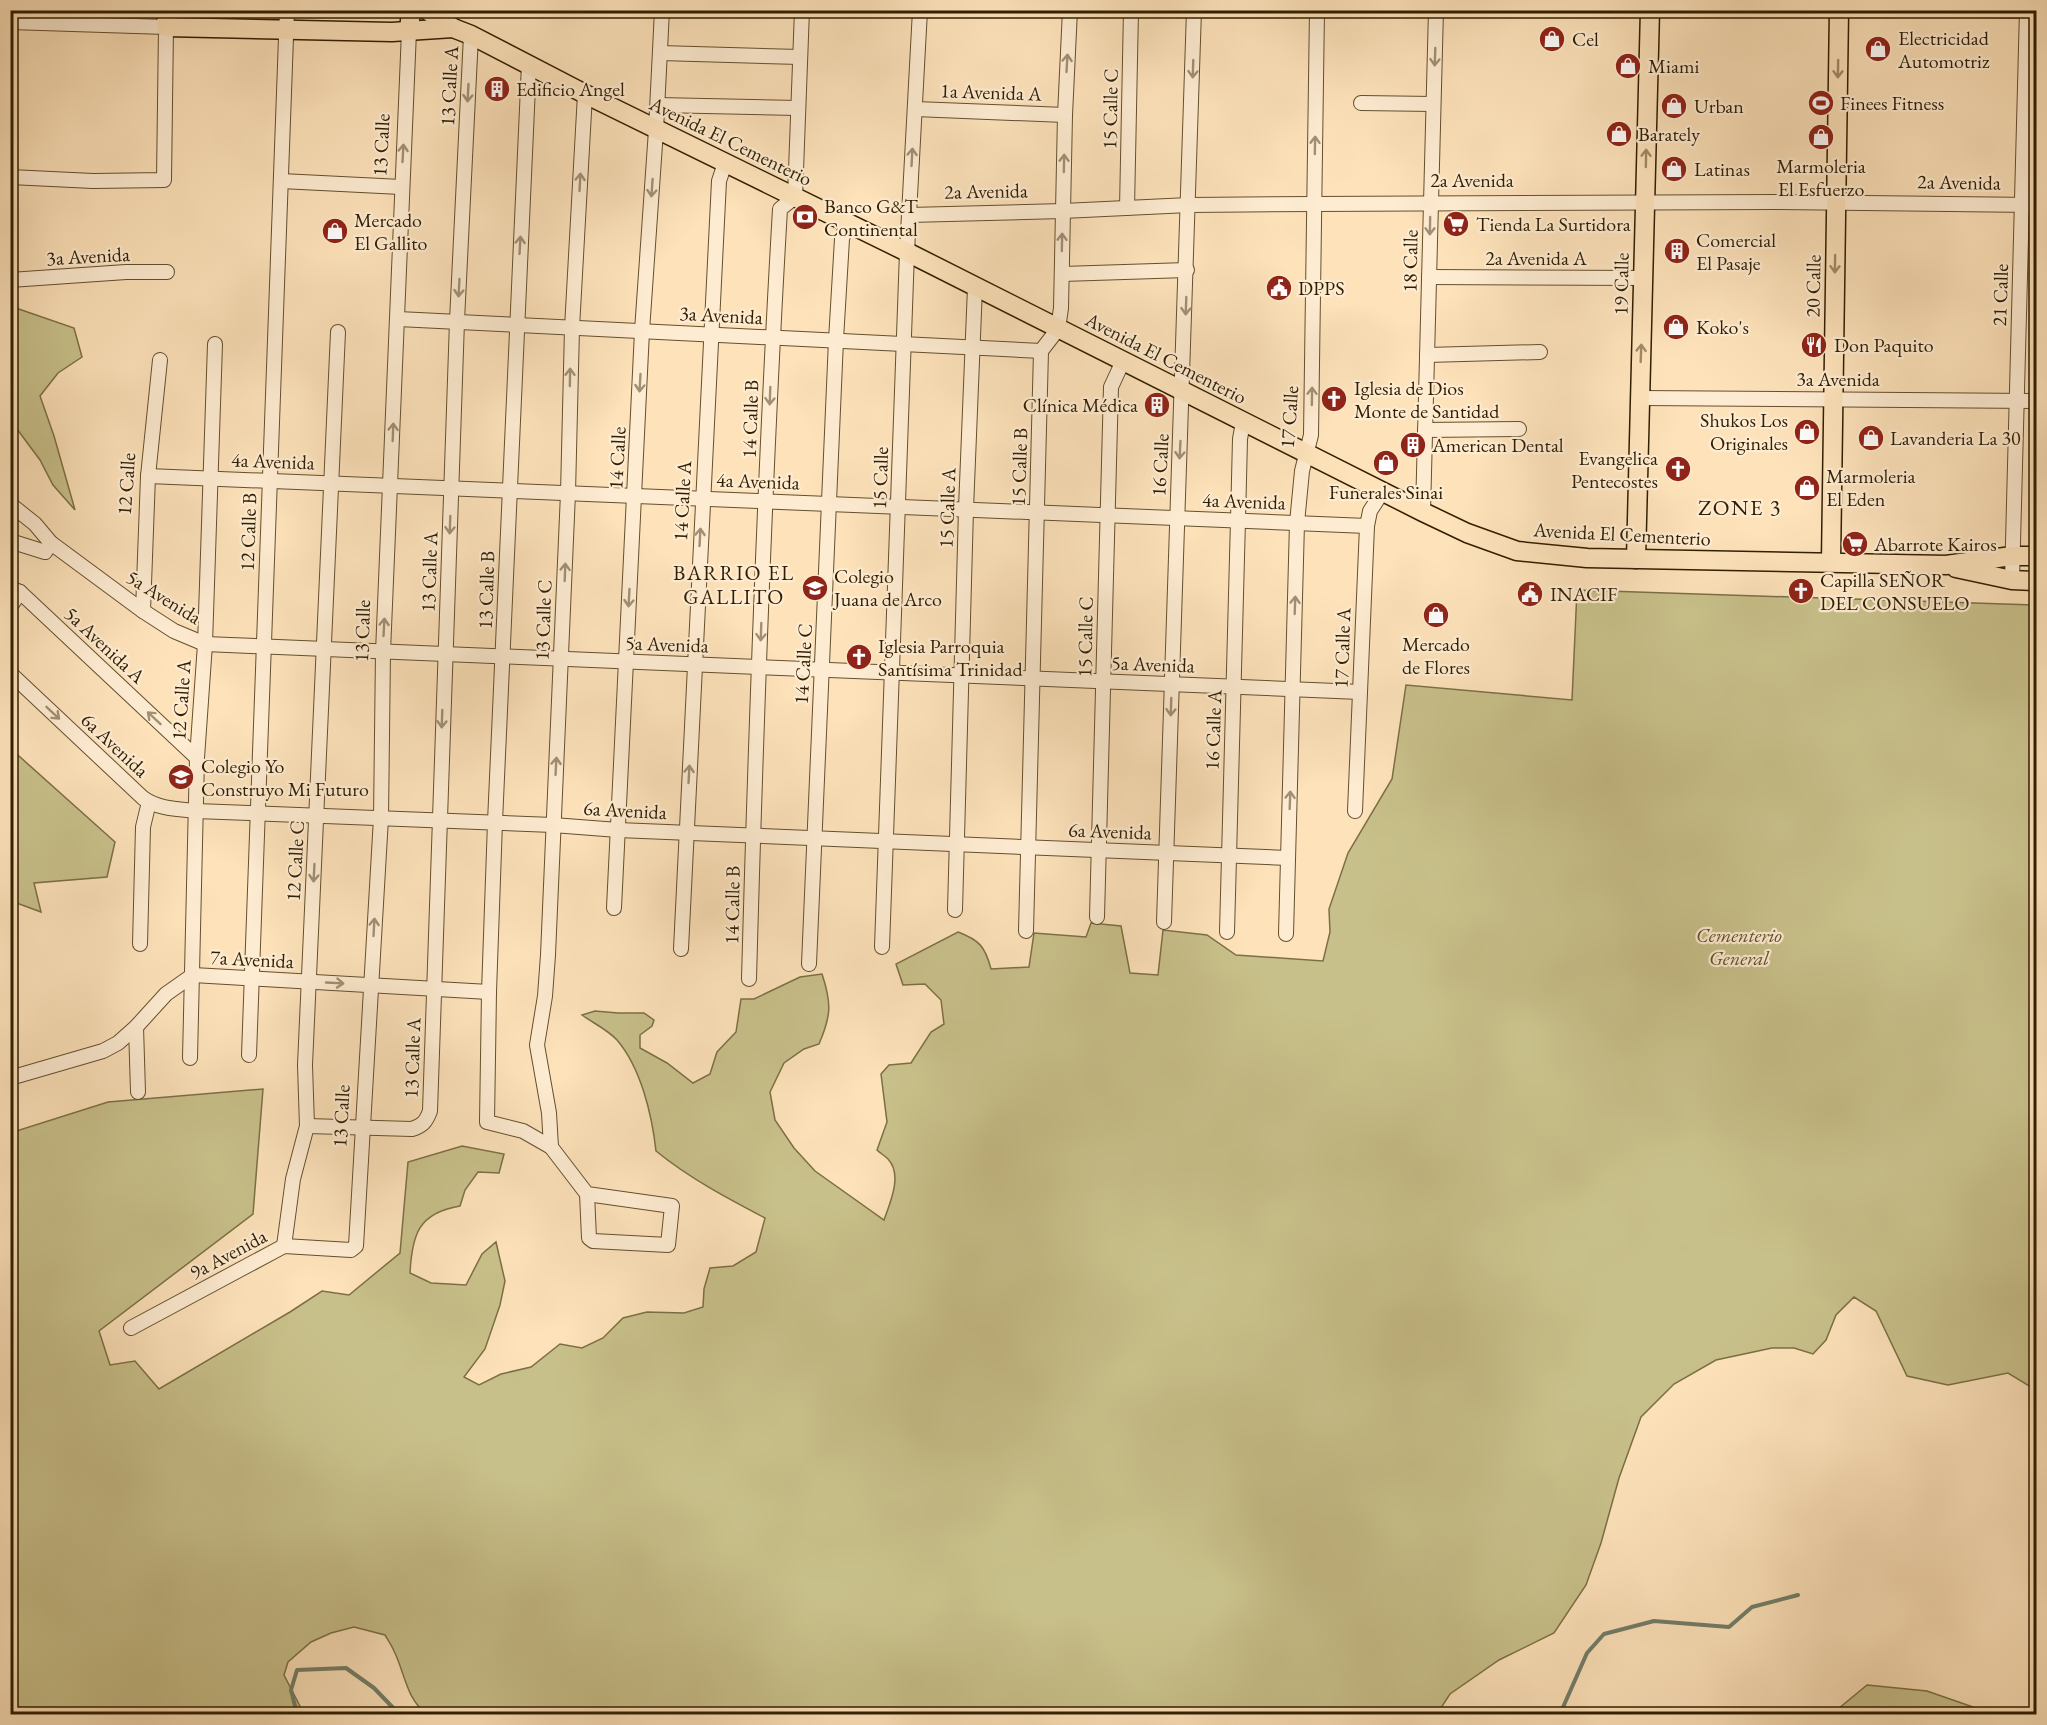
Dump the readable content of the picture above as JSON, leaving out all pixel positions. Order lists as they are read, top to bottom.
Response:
{
  "streets": {
    "main road": [
      "Avenida El Cementerio",
      "13 Calle",
      "19 Calle",
      "20 Calle"
    ],
    "street": [
      "13 Calle A",
      "1a Avenida A",
      "15 Calle C",
      "2a Avenida",
      "3a Avenida",
      "2a Avenida A",
      "18 Calle",
      "21 Calle",
      "17 Calle",
      "14 Calle B",
      "14 Calle",
      "4a Avenida",
      "16 Calle",
      "15 Calle B",
      "15 Calle",
      "12 Calle",
      "14 Calle A",
      "15 Calle A",
      "12 Calle B",
      "13 Calle B",
      "5a Avenida",
      "13 Calle C",
      "5a Avenida A",
      "17 Calle A",
      "14 Calle C",
      "12 Calle A",
      "16 Calle A",
      "6a Avenida",
      "12 Calle C",
      "7a Avenida",
      "9a Avenida"
    ]
  },
  "crossings": [
    ["13 Calle A", "Avenida El Cementerio"],
    ["13 Calle A", "13 Calle"],
    ["13 Calle A", "3a Avenida"],
    ["13 Calle A", "4a Avenida"],
    ["13 Calle A", "5a Avenida"],
    ["13 Calle A", "6a Avenida"],
    ["13 Calle A", "7a Avenida"],
    ["1a Avenida A", "15 Calle"],
    ["15 Calle C", "Avenida El Cementerio"],
    ["15 Calle C", "2a Avenida"],
    ["15 Calle C", "4a Avenida"],
    ["15 Calle C", "5a Avenida"],
    ["15 Calle C", "6a Avenida"],
    ["Avenida El Cementerio", "13 Calle"],
    ["Avenida El Cementerio", "18 Calle"],
    ["Avenida El Cementerio", "19 Calle"],
    ["Avenida El Cementerio", "20 Calle"],
    ["Avenida El Cementerio", "21 Calle"],
    ["Avenida El Cementerio", "17 Calle"],
    ["Avenida El Cementerio", "14 Calle B"],
    ["Avenida El Cementerio", "14 Calle"],
    ["Avenida El Cementerio", "16 Calle"],
    ["Avenida El Cementerio", "15 Calle"],
    ["Avenida El Cementerio", "14 Calle A"],
    ["Avenida El Cementerio", "15 Calle A"],
    ["Avenida El Cementerio", "13 Calle B"],
    ["Avenida El Cementerio", "13 Calle C"],
    ["Avenida El Cementerio", "17 Calle A"],
    ["Avenida El Cementerio", "14 Calle C"],
    ["Avenida El Cementerio", "16 Calle A"],
    ["13 Calle", "3a Avenida"],
    ["13 Calle", "4a Avenida"],
    ["13 Calle", "5a Avenida"],
    ["13 Calle", "6a Avenida"],
    ["13 Calle", "7a Avenida"],
    ["13 Calle", "9a Avenida"],
    ["2a Avenida", "18 Calle"],
    ["2a Avenida", "19 Calle"],
    ["2a Avenida", "20 Calle"],
    ["2a Avenida", "21 Calle"],
    ["2a Avenida", "17 Calle"],
    ["2a Avenida", "16 Calle"],
    ["2a Avenida", "15 Calle"],
    ["3a Avenida", "19 Calle"],
    ["3a Avenida", "20 Calle"],
    ["3a Avenida", "21 Calle"],
    ["3a Avenida", "14 Calle B"],
    ["3a Avenida", "14 Calle"],
    ["3a Avenida", "15 Calle B"],
    ["3a Avenida", "15 Calle"],
    ["3a Avenida", "14 Calle A"],
    ["3a Avenida", "15 Calle A"],
    ["3a Avenida", "13 Calle B"],
    ["3a Avenida", "13 Calle C"],
    ["3a Avenida", "14 Calle C"],
    ["2a Avenida A", "18 Calle"],
    ["2a Avenida A", "19 Calle"],
    ["17 Calle", "4a Avenida"],
    ["17 Calle", "5a Avenida"],
    ["17 Calle", "6a Avenida"],
    ["14 Calle B", "4a Avenida"],
    ["14 Calle B", "5a Avenida"],
    ["14 Calle B", "6a Avenida"],
    ["14 Calle", "4a Avenida"],
    ["14 Calle", "5a Avenida"],
    ["14 Calle", "6a Avenida"],
    ["4a Avenida", "16 Calle"],
    ["4a Avenida", "15 Calle B"],
    ["4a Avenida", "15 Calle"],
    ["4a Avenida", "12 Calle"],
    ["4a Avenida", "14 Calle A"],
    ["4a Avenida", "15 Calle A"],
    ["4a Avenida", "12 Calle B"],
    ["4a Avenida", "13 Calle B"],
    ["4a Avenida", "13 Calle C"],
    ["4a Avenida", "17 Calle A"],
    ["4a Avenida", "14 Calle C"],
    ["4a Avenida", "12 Calle A"],
    ["4a Avenida", "16 Calle A"],
    ["4a Avenida", "12 Calle C"],
    ["16 Calle", "5a Avenida"],
    ["16 Calle", "6a Avenida"],
    ["15 Calle B", "5a Avenida"],
    ["15 Calle B", "6a Avenida"],
    ["15 Calle", "5a Avenida"],
    ["15 Calle", "6a Avenida"],
    ["12 Calle", "5a Avenida"],
    ["14 Calle A", "5a Avenida"],
    ["14 Calle A", "6a Avenida"],
    ["15 Calle A", "5a Avenida"],
    ["15 Calle A", "6a Avenida"],
    ["12 Calle B", "5a Avenida"],
    ["12 Calle B", "6a Avenida"],
    ["12 Calle B", "7a Avenida"],
    ["13 Calle B", "5a Avenida"],
    ["13 Calle B", "13 Calle C"],
    ["13 Calle B", "6a Avenida"],
    ["13 Calle B", "7a Avenida"],
    ["5a Avenida", "13 Calle C"],
    ["5a Avenida", "17 Calle A"],
    ["5a Avenida", "14 Calle C"],
    ["5a Avenida", "12 Calle A"],
    ["5a Avenida", "16 Calle A"],
    ["5a Avenida", "12 Calle C"],
    ["13 Calle C", "6a Avenida"],
    ["5a Avenida A", "12 Calle A"],
    ["14 Calle C", "6a Avenida"],
    ["12 Calle A", "6a Avenida"],
    ["12 Calle A", "7a Avenida"],
    ["16 Calle A", "6a Avenida"],
    ["6a Avenida", "12 Calle C"],
    ["12 Calle C", "7a Avenida"],
    ["12 Calle C", "9a Avenida"]
  ],
  "one_way": [
    "13 Calle A",
    "13 Calle",
    "19 Calle",
    "20 Calle",
    "17 Calle",
    "14 Calle B",
    "14 Calle",
    "16 Calle",
    "14 Calle A",
    "13 Calle C",
    "5a Avenida A"
  ],
  "districts": ["ZONE 3", "BARRIO EL GALLITO"],
  "parks": ["Cementerio General"],
  "places": {
    "shop": [
      "Cel",
      "Electricidad Automotriz",
      "Miami",
      "Urban",
      "Barately",
      "Marmoleria El Esfuerzo",
      "Latinas",
      "Mercado El Gallito",
      "Koko's",
      "Shukos Los Originales",
      "Lavanderia La 30",
      "Funerales Sinai",
      "Marmoleria El Eden",
      "Mercado de Flores"
    ],
    "building": [
      "Edificio Angel",
      "Comercial El Pasaje",
      "Clínica Médica",
      "American Dental"
    ],
    "sports": ["Finees Fitness"],
    "bank": ["Banco G&T Continental"],
    "supermarket": ["Tienda La Surtidora", "Abarrote Kairos"],
    "public building": ["DPPS", "INACIF"],
    "restaurant": ["Don Paquito"],
    "church": [
      "Iglesia de Dios Monte de Santidad",
      "Evangelica Pentecostes",
      "Capilla SEÑOR DEL CONSUELO",
      "Iglesia Parroquia Santísima Trinidad"
    ],
    "school or university": ["Colegio Juana de Arco", "Colegio Yo Construyo Mi Futuro"]
  }
}
